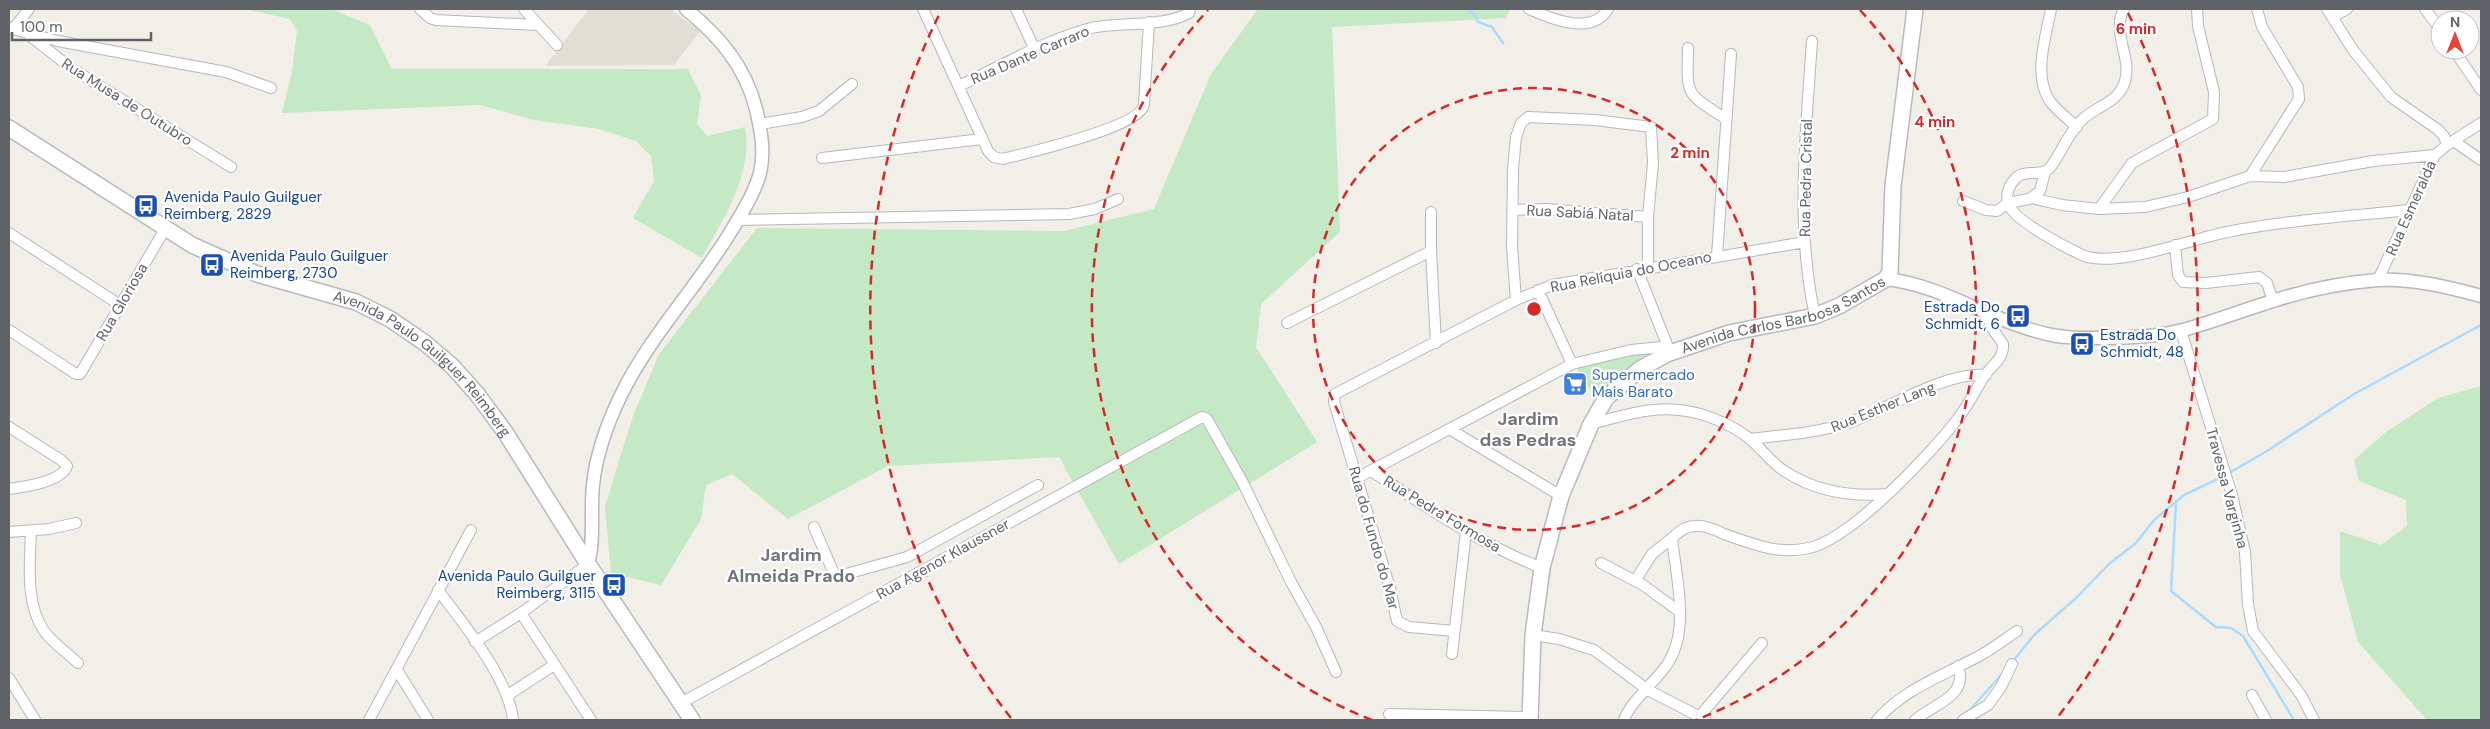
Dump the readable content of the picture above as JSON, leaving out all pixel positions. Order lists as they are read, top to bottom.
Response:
{
  "streets": {
    "main road": ["Avenida Carlos Barbosa Santos", "Avenida Paulo Guilguer Reimberg"],
    "street": [
      "Rua Dante Carraro",
      "Rua Musa de Outubro",
      "Rua Pedra Cristal",
      "Rua Esmeralda",
      "Rua Sabiá Natal",
      "Rua Relíquia do Oceano",
      "Rua Gloriosa",
      "Rua Esther Lang",
      "Travessa Varginha",
      "Rua Pedra Formosa",
      "Rua do Fundo do Mar",
      "Rua Agenor Klaussner"
    ]
  },
  "crossings": [
    ["Rua Pedra Cristal", "Rua Relíquia do Oceano"],
    ["Rua Pedra Cristal", "Avenida Carlos Barbosa Santos"],
    ["Rua Relíquia do Oceano", "Rua do Fundo do Mar"],
    ["Rua Gloriosa", "Avenida Paulo Guilguer Reimberg"],
    ["Avenida Carlos Barbosa Santos", "Rua Pedra Formosa"],
    ["Avenida Paulo Guilguer Reimberg", "Rua Agenor Klaussner"]
  ],
  "districts": ["Jardim das Pedras", "Jardim Almeida Prado"],
  "places": {
    "bus stop": [
      "Avenida Paulo Guilguer Reimberg, 2829",
      "Avenida Paulo Guilguer Reimberg, 2730",
      "Estrada Do Schmidt, 6",
      "Estrada Do Schmidt, 48",
      "Avenida Paulo Guilguer Reimberg, 3115"
    ],
    "supermarket": ["Supermercado Mais Barato"]
  },
  "scale_bar": "100 m",
  "north": "top",
  "rings": ["6 min", "4 min", "2 min"]
}
